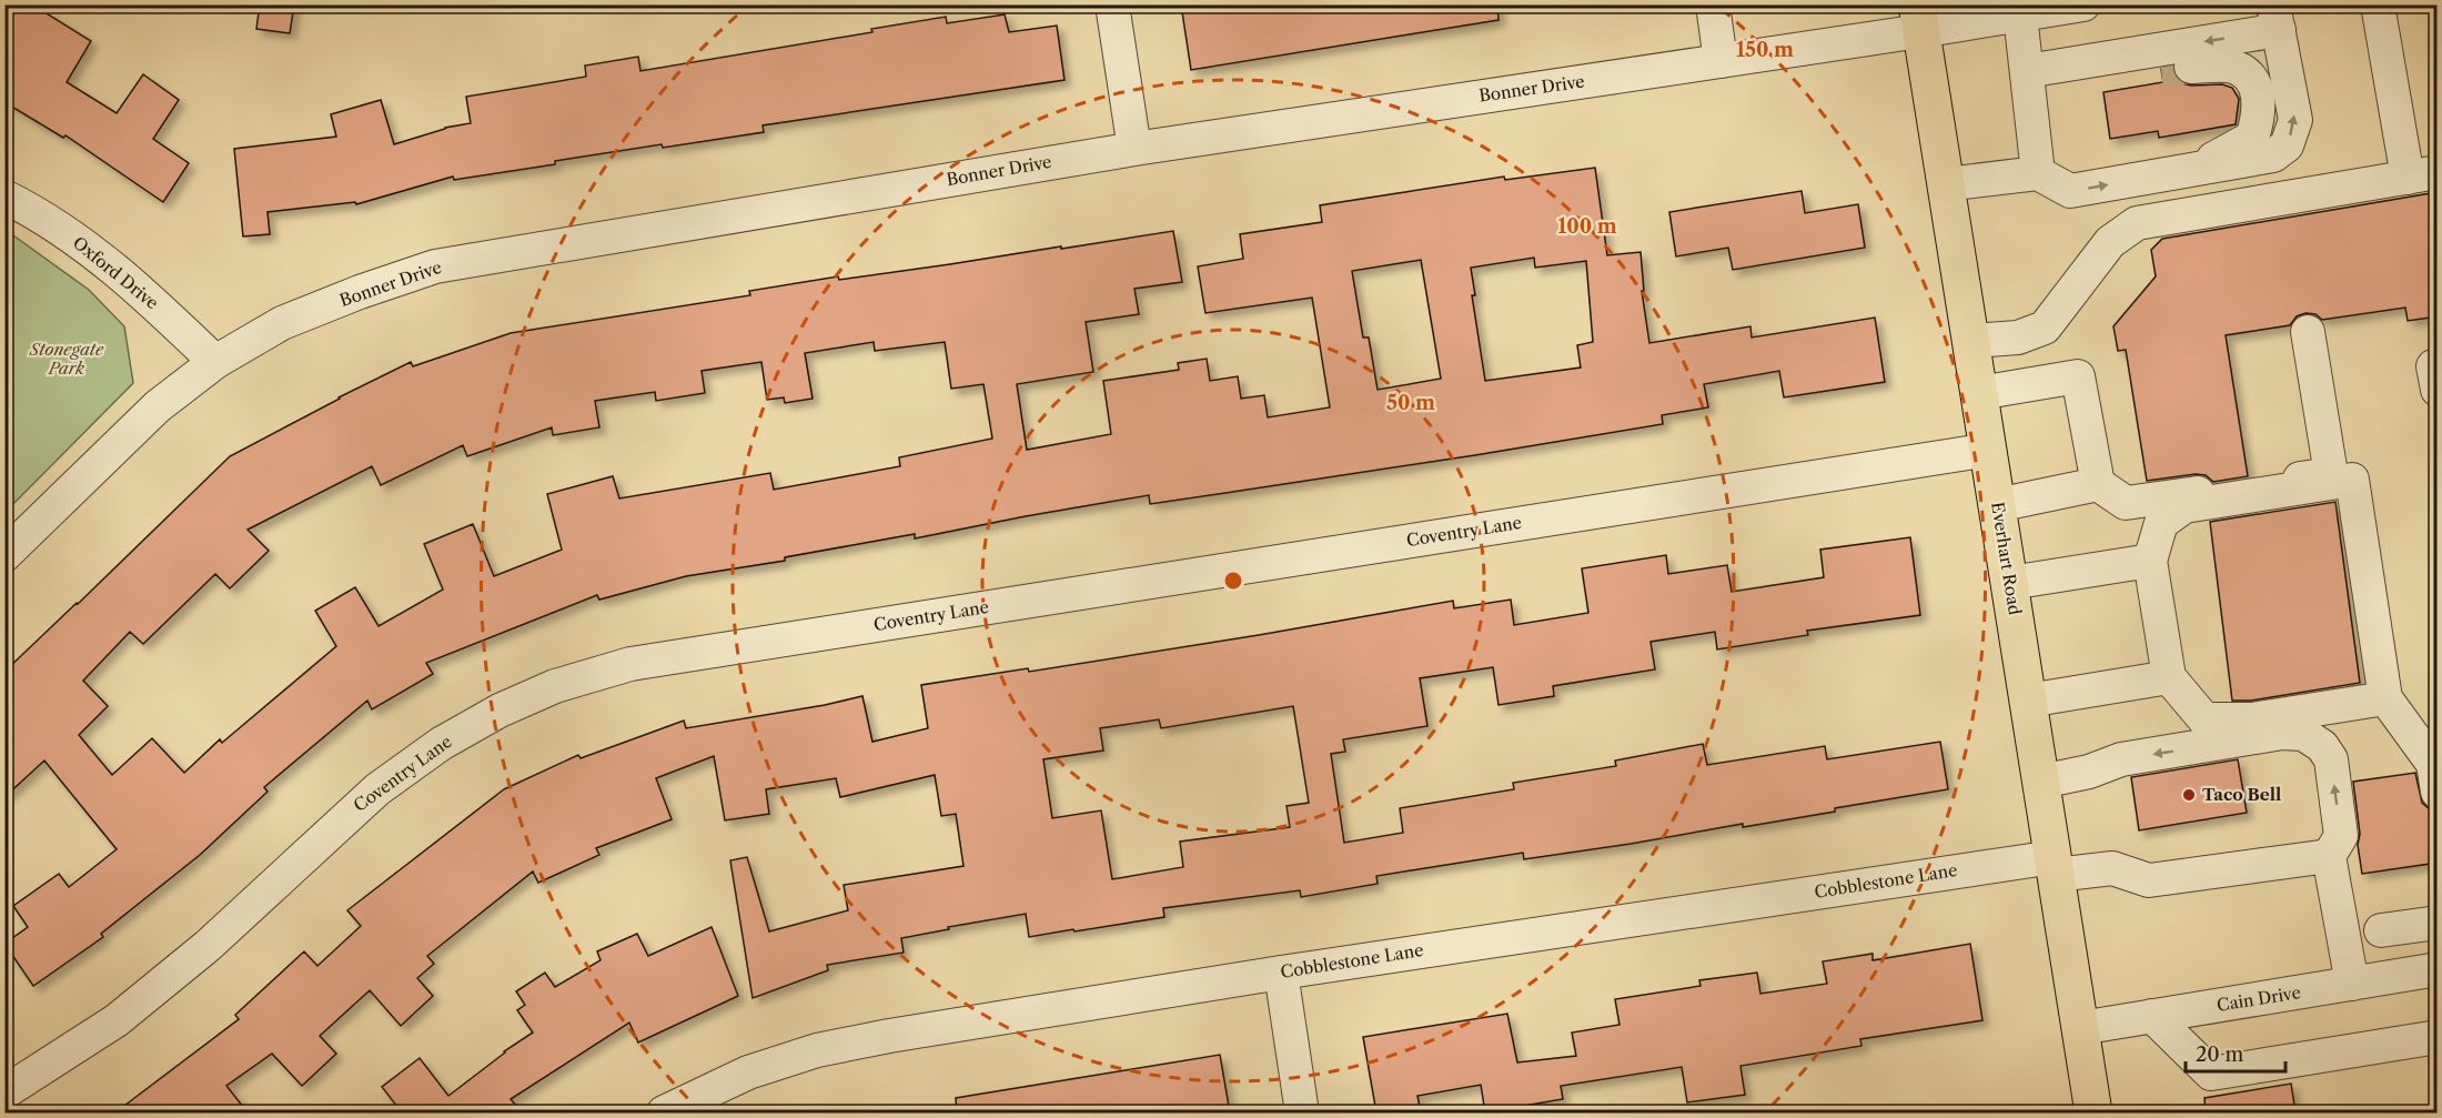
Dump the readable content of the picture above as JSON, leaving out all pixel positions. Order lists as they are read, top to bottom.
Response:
{
  "streets": {
    "main road": ["Everhart Road"],
    "street": [
      "Bonner Drive",
      "Oxford Drive",
      "Coventry Lane",
      "Cobblestone Lane",
      "Cain Drive"
    ]
  },
  "crossings": [
    ["Bonner Drive", "Oxford Drive"],
    ["Bonner Drive", "Everhart Road"],
    ["Coventry Lane", "Everhart Road"],
    ["Everhart Road", "Cobblestone Lane"],
    ["Everhart Road", "Cain Drive"]
  ],
  "parks": ["Stonegate Park"],
  "places": ["Taco Bell"],
  "scale_bar": "20 m",
  "rings": ["150 m", "100 m", "50 m"]
}
